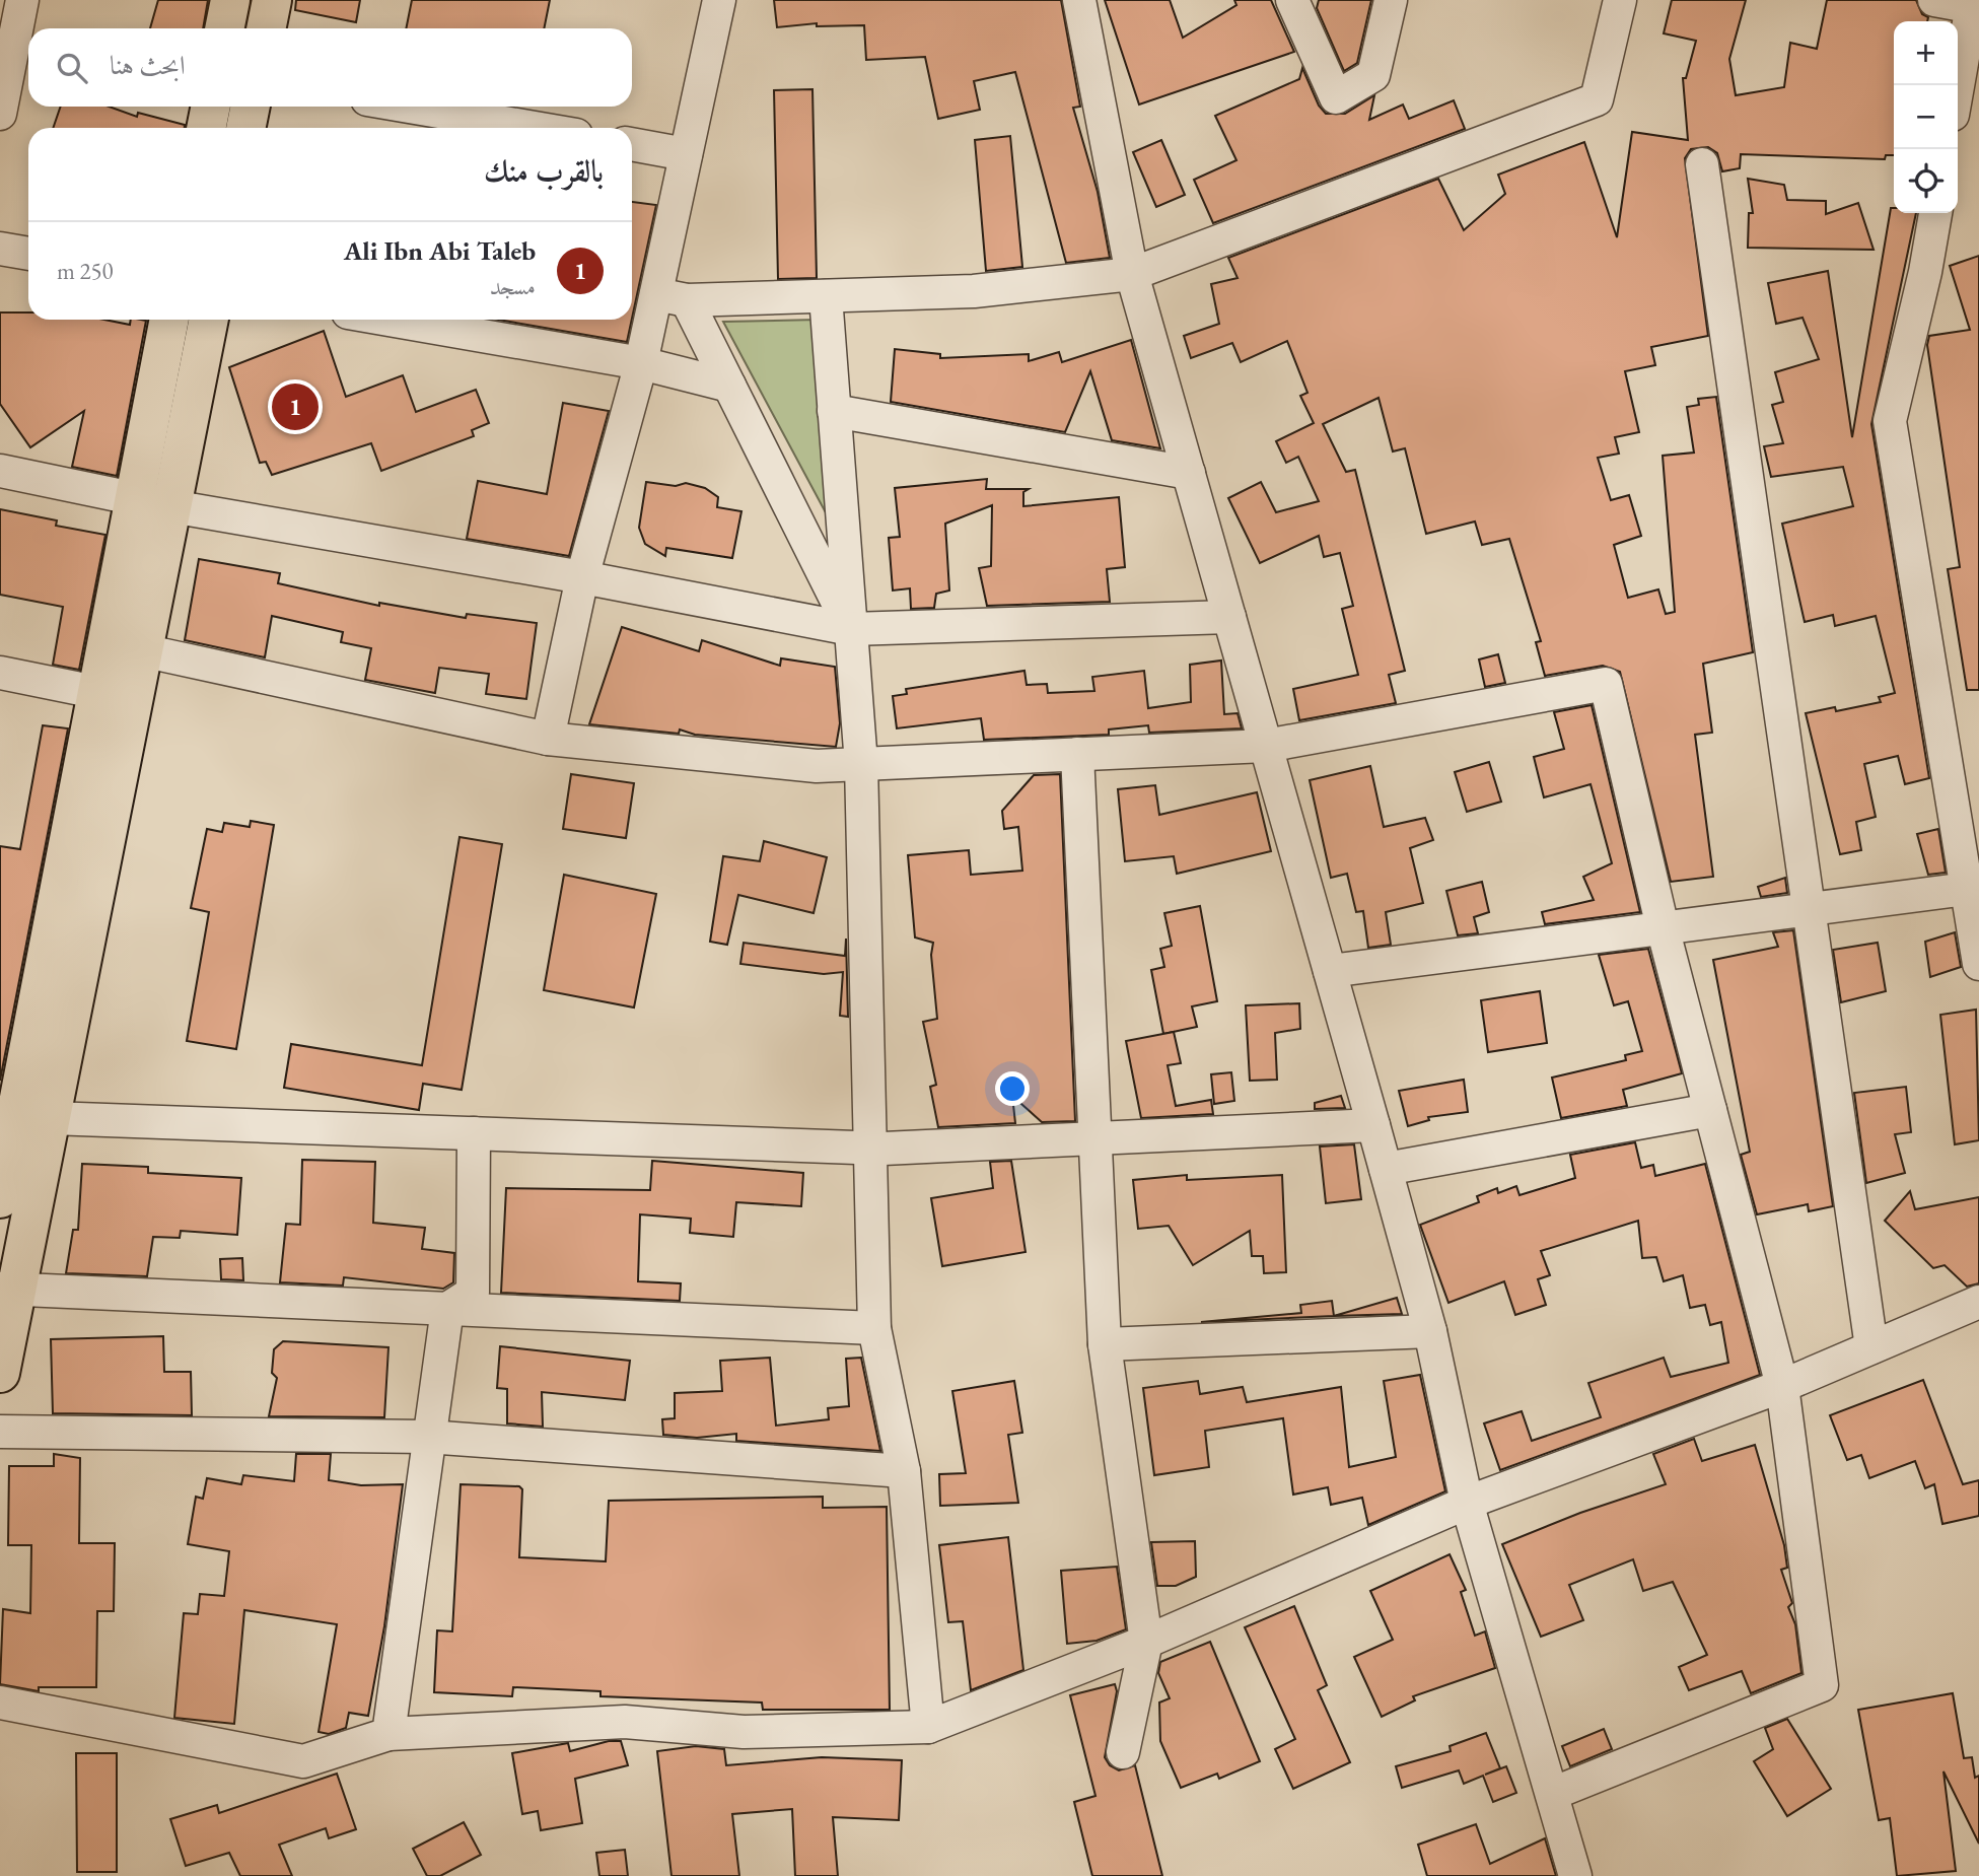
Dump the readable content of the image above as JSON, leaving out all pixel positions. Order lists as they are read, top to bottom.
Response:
{
  "page": {
    "map_buttons": ["+", "−"],
    "search": "ابحث هنا",
    "heading": "بالقرب منك",
    "list": [
      {
        "mark": "1",
        "name": "Ali Ibn Abi Taleb",
        "note": "مسجد",
        "value": "250 m"
      }
    ],
    "pins": "1"
  }
}
